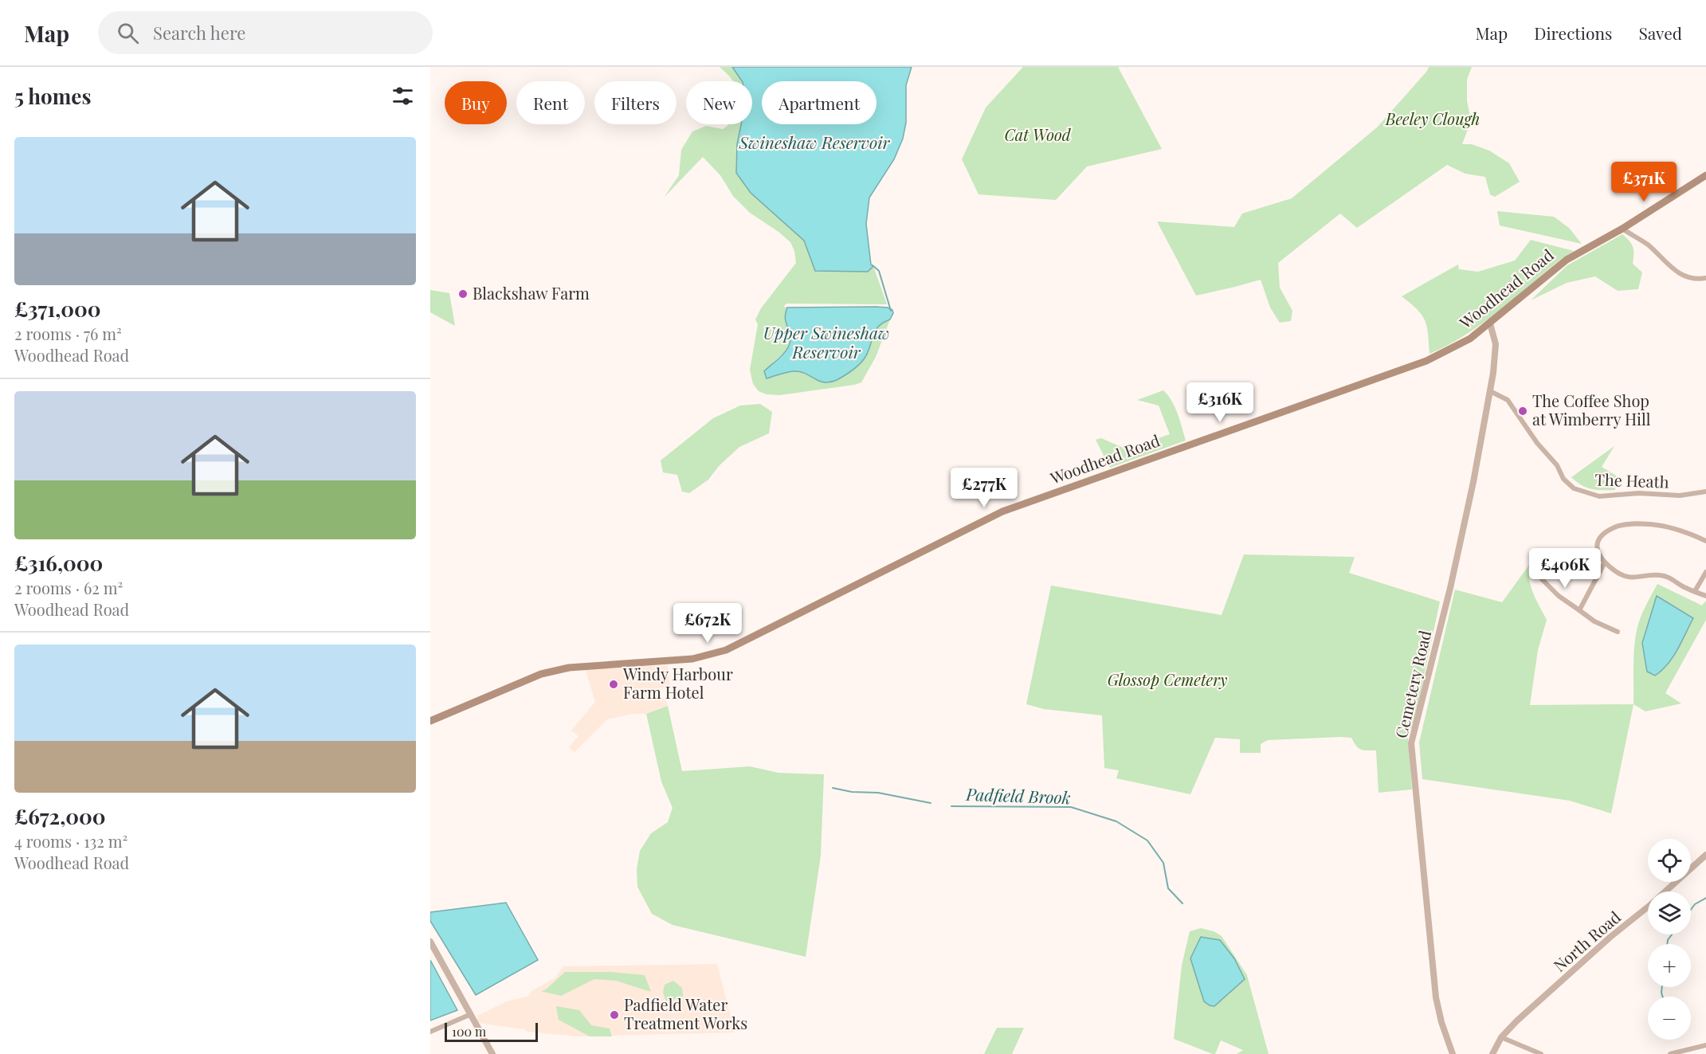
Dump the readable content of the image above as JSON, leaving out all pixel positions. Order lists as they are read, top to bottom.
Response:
{
  "streets": {
    "main road": ["Woodhead Road"],
    "street": ["The Heath", "Cemetery Road", "North Road"]
  },
  "crossings": [
    ["Woodhead Road", "Cemetery Road"],
    ["The Heath", "Cemetery Road"]
  ],
  "water": ["Swineshaw Reservoir", "Upper Swineshaw Reservoir", "Padfield Brook"],
  "parks": ["Beeley Clough", "Cat Wood", "Glossop Cemetery"],
  "places": [
    "Blackshaw Farm",
    "The Coffee Shop at Wimberry Hill",
    "Windy Harbour Farm Hotel",
    "Padfield Water Treatment Works"
  ],
  "scale_bar": "100 m",
  "page": {
    "header": "Map",
    "search": "Search here",
    "nav": ["Map", "Directions", "Saved"],
    "heading": "5 homes",
    "chip": [
      "Buy",
      "Rent",
      "Filters",
      "New",
      "Apartment"
    ],
    "list": [
      {
        "name": "£371,000",
        "note": "2 rooms · 76 m² · Woodhead Road"
      },
      {
        "name": "£316,000",
        "note": "2 rooms · 62 m² · Woodhead Road"
      },
      {
        "name": "£672,000",
        "note": "4 rooms · 132 m² · Woodhead Road"
      }
    ],
    "price": [
      "£371K",
      "£316K",
      "£277K",
      "£406K",
      "£672K"
    ],
    "map_buttons": ["+", "−"],
    "scale": "100 m"
  }
}
